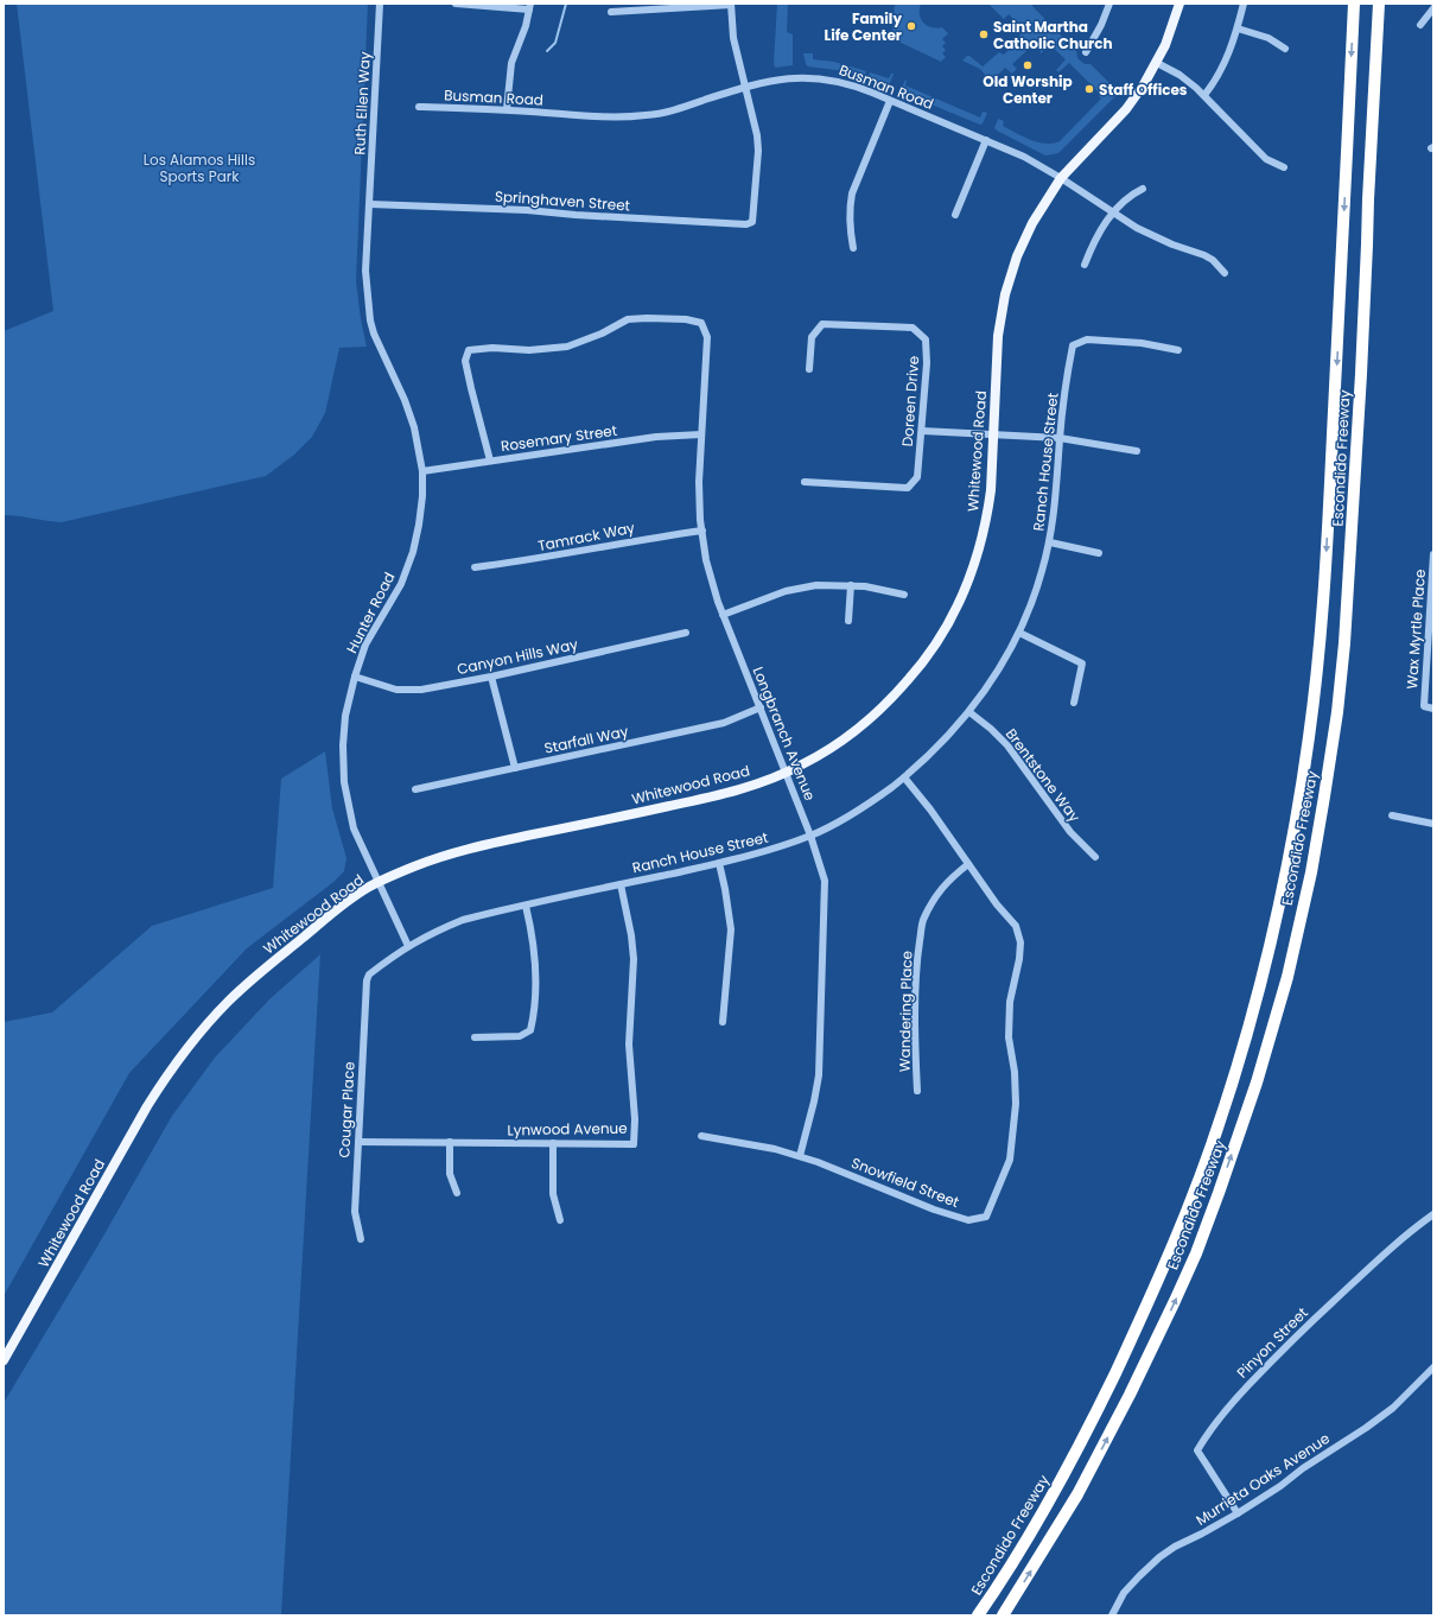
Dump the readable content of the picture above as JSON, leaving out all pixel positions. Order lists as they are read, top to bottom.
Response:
{
  "streets": {
    "highway": ["Escondido Freeway"],
    "main road": ["Whitewood Road"],
    "street": [
      "Busman Road",
      "Ruth Ellen Way",
      "Springhaven Street",
      "Doreen Drive",
      "Rosemary Street",
      "Ranch House Street",
      "Tamrack Way",
      "Hunter Road",
      "Wax Myrtle Place",
      "Canyon Hills Way",
      "Longbranch Avenue",
      "Starfall Way",
      "Brentstone Way",
      "Wandering Place",
      "Cougar Place",
      "Lynwood Avenue",
      "Snowfield Street",
      "Pinyon Street",
      "Murrieta Oaks Avenue"
    ]
  },
  "crossings": [
    ["Busman Road", "Springhaven Street"],
    ["Busman Road", "Whitewood Road"],
    ["Ruth Ellen Way", "Springhaven Street"],
    ["Ruth Ellen Way", "Hunter Road"],
    ["Springhaven Street", "Hunter Road"],
    ["Rosemary Street", "Hunter Road"],
    ["Rosemary Street", "Longbranch Avenue"],
    ["Whitewood Road", "Hunter Road"],
    ["Whitewood Road", "Longbranch Avenue"],
    ["Ranch House Street", "Hunter Road"],
    ["Ranch House Street", "Longbranch Avenue"],
    ["Ranch House Street", "Brentstone Way"],
    ["Ranch House Street", "Cougar Place"],
    ["Ranch House Street", "Lynwood Avenue"],
    ["Tamrack Way", "Longbranch Avenue"],
    ["Hunter Road", "Canyon Hills Way"],
    ["Longbranch Avenue", "Starfall Way"],
    ["Longbranch Avenue", "Snowfield Street"],
    ["Wandering Place", "Snowfield Street"],
    ["Cougar Place", "Lynwood Avenue"],
    ["Pinyon Street", "Murrieta Oaks Avenue"]
  ],
  "parks": ["Los Alamos Hills Sports Park"],
  "places": [
    "Family Life Center",
    "Saint Martha Catholic Church",
    "Old Worship Center",
    "Staff Offices"
  ]
}
